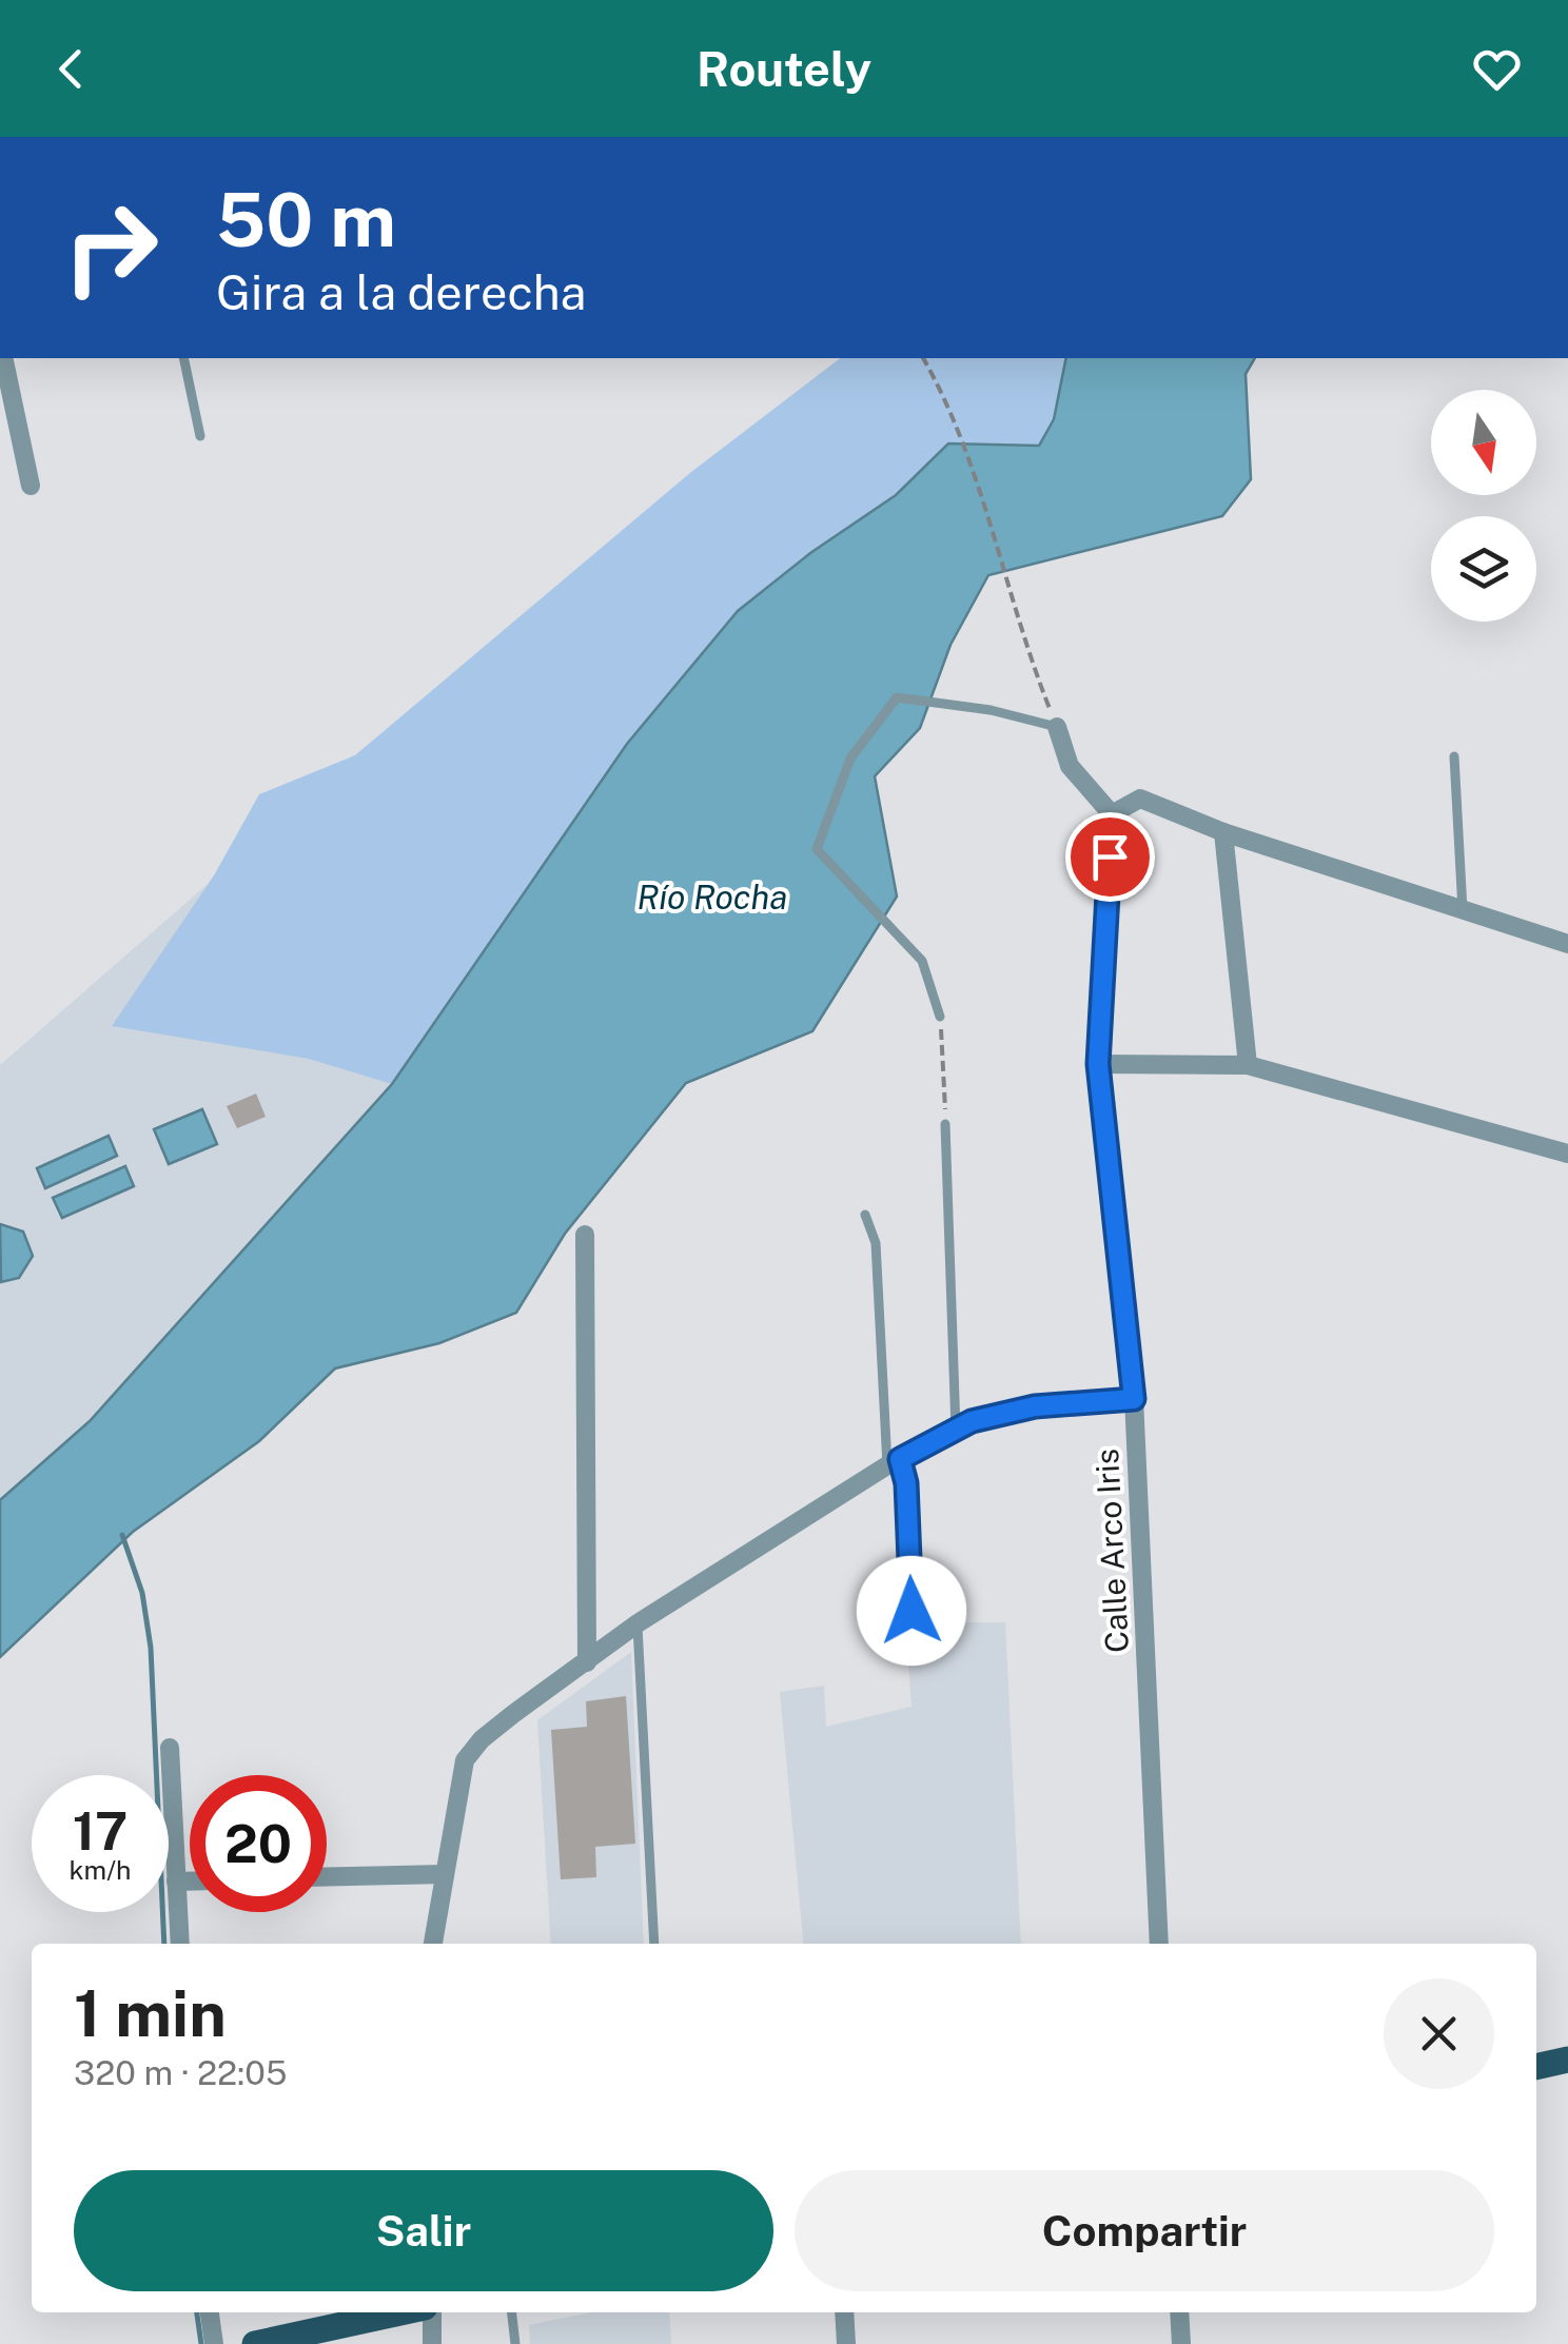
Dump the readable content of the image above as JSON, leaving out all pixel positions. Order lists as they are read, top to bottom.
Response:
{
  "streets": {
    "street": ["Calle Arco Iris"]
  },
  "water": ["Río Rocha"],
  "north": "bottom",
  "page": {
    "header": "Routely",
    "turn": ["50 m", "Gira a la derecha"],
    "speed": "17 km/h",
    "limit": "20",
    "heading": ["1 min", "320 m · 22:05"],
    "buttons": ["Salir", "Compartir"]
  }
}
